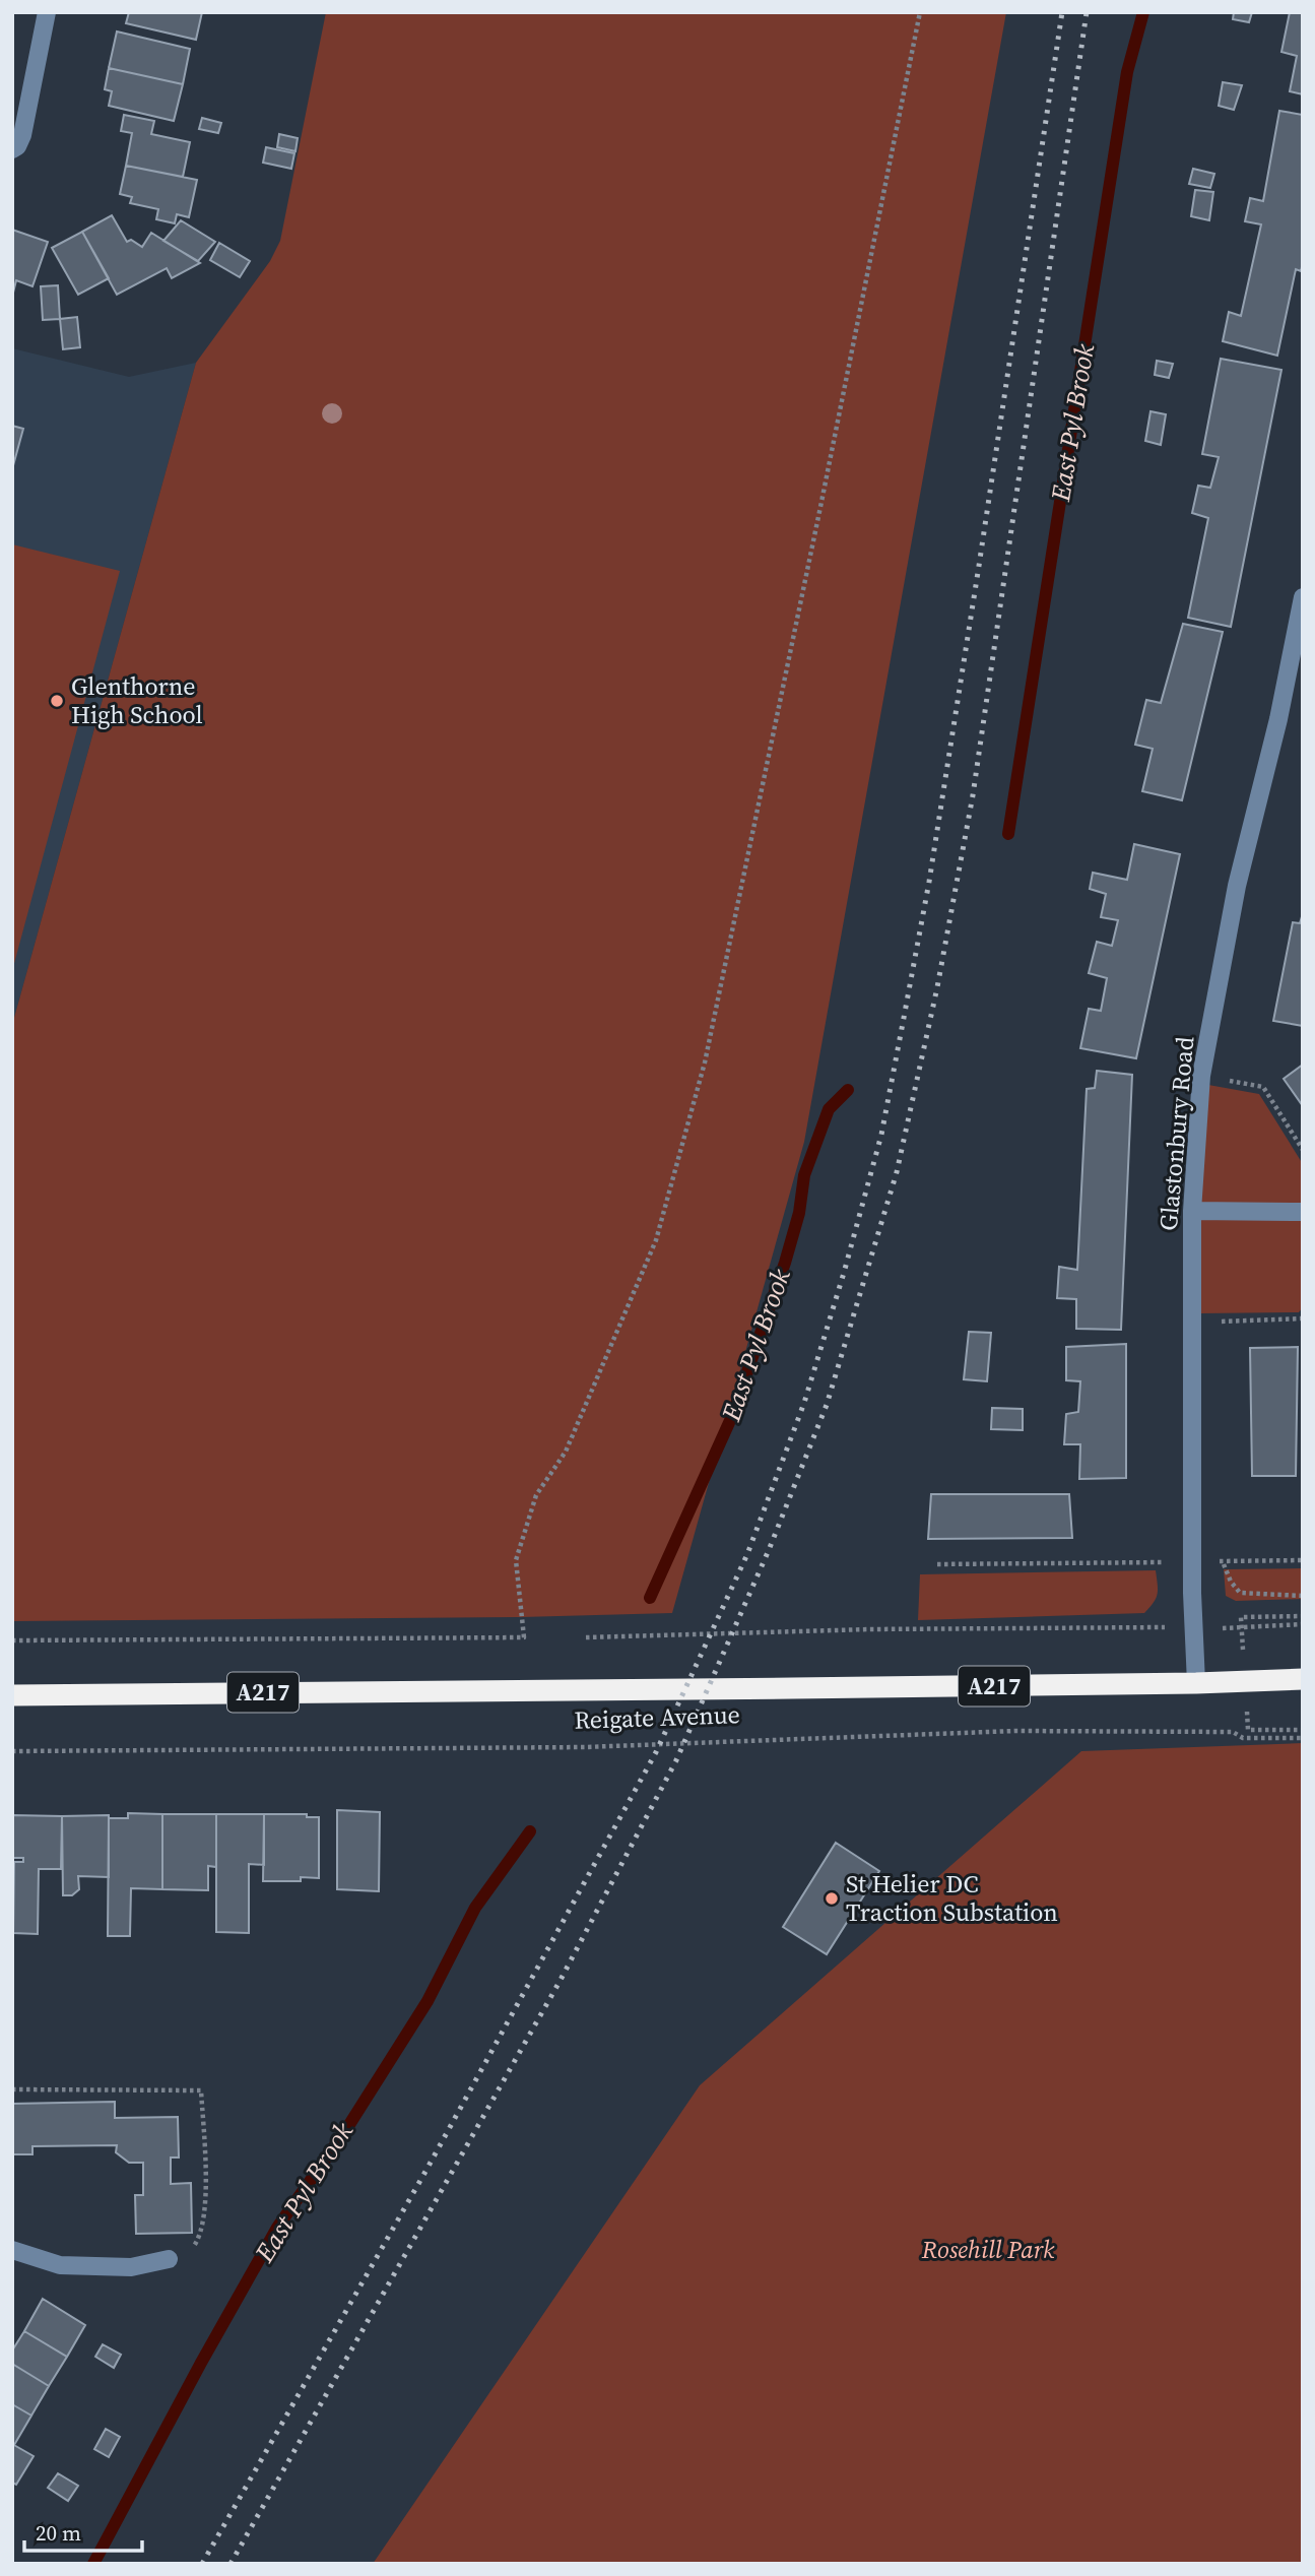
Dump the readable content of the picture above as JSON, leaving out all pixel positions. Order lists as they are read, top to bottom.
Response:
{
  "streets": {
    "highway": ["A217", "Reigate Avenue"],
    "street": ["Glastonbury Road"]
  },
  "crossings": [
    ["Glastonbury Road", "Reigate Avenue"]
  ],
  "water": ["East Pyl Brook"],
  "parks": ["Rosehill Park"],
  "places": ["Glenthorne High School", "St Helier DC Traction Substation"],
  "scale_bar": "20 m"
}
